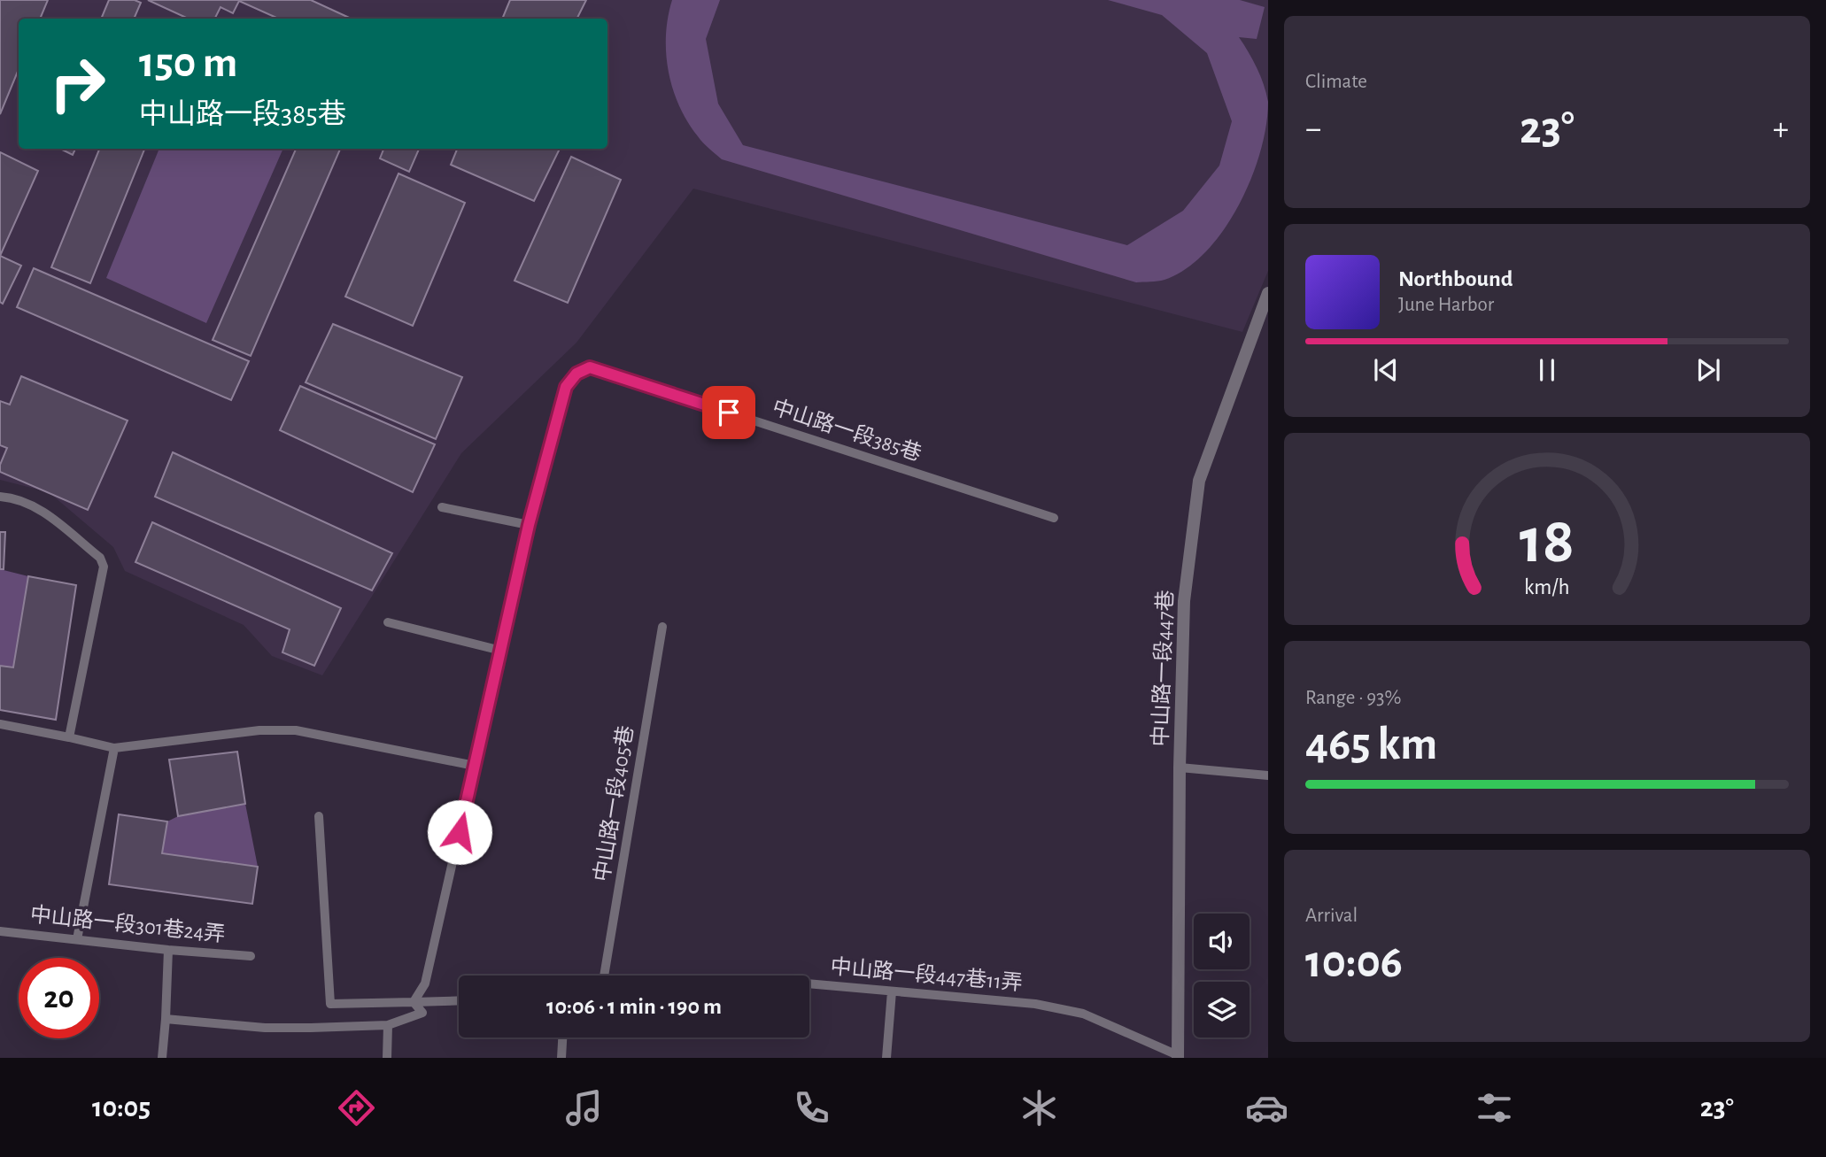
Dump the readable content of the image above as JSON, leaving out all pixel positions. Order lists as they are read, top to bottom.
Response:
{
  "streets": {
    "street": ["中山路一段447巷"],
    "lane": [
      "中山路一段385巷",
      "中山路一段405巷",
      "中山路一段301巷24弄",
      "中山路一段447巷11弄"
    ]
  },
  "crossings": [
    ["中山路一段447巷", "中山路一段447巷11弄"]
  ],
  "page": {
    "tile": [
      "Climate",
      ["Range · 93%", "465 km"],
      ["Arrival", "10:06"]
    ],
    "turn": ["150 m", "中山路一段385巷"],
    "heat": ["−", "23°", "+"],
    "song": ["Northbound", "June Harbor"],
    "limit": "20",
    "trip": "10:06 · 1 min · 190 m",
    "tabs": ["10:05", "23°"],
    "gauge": ["18", "km/h"]
  }
}
